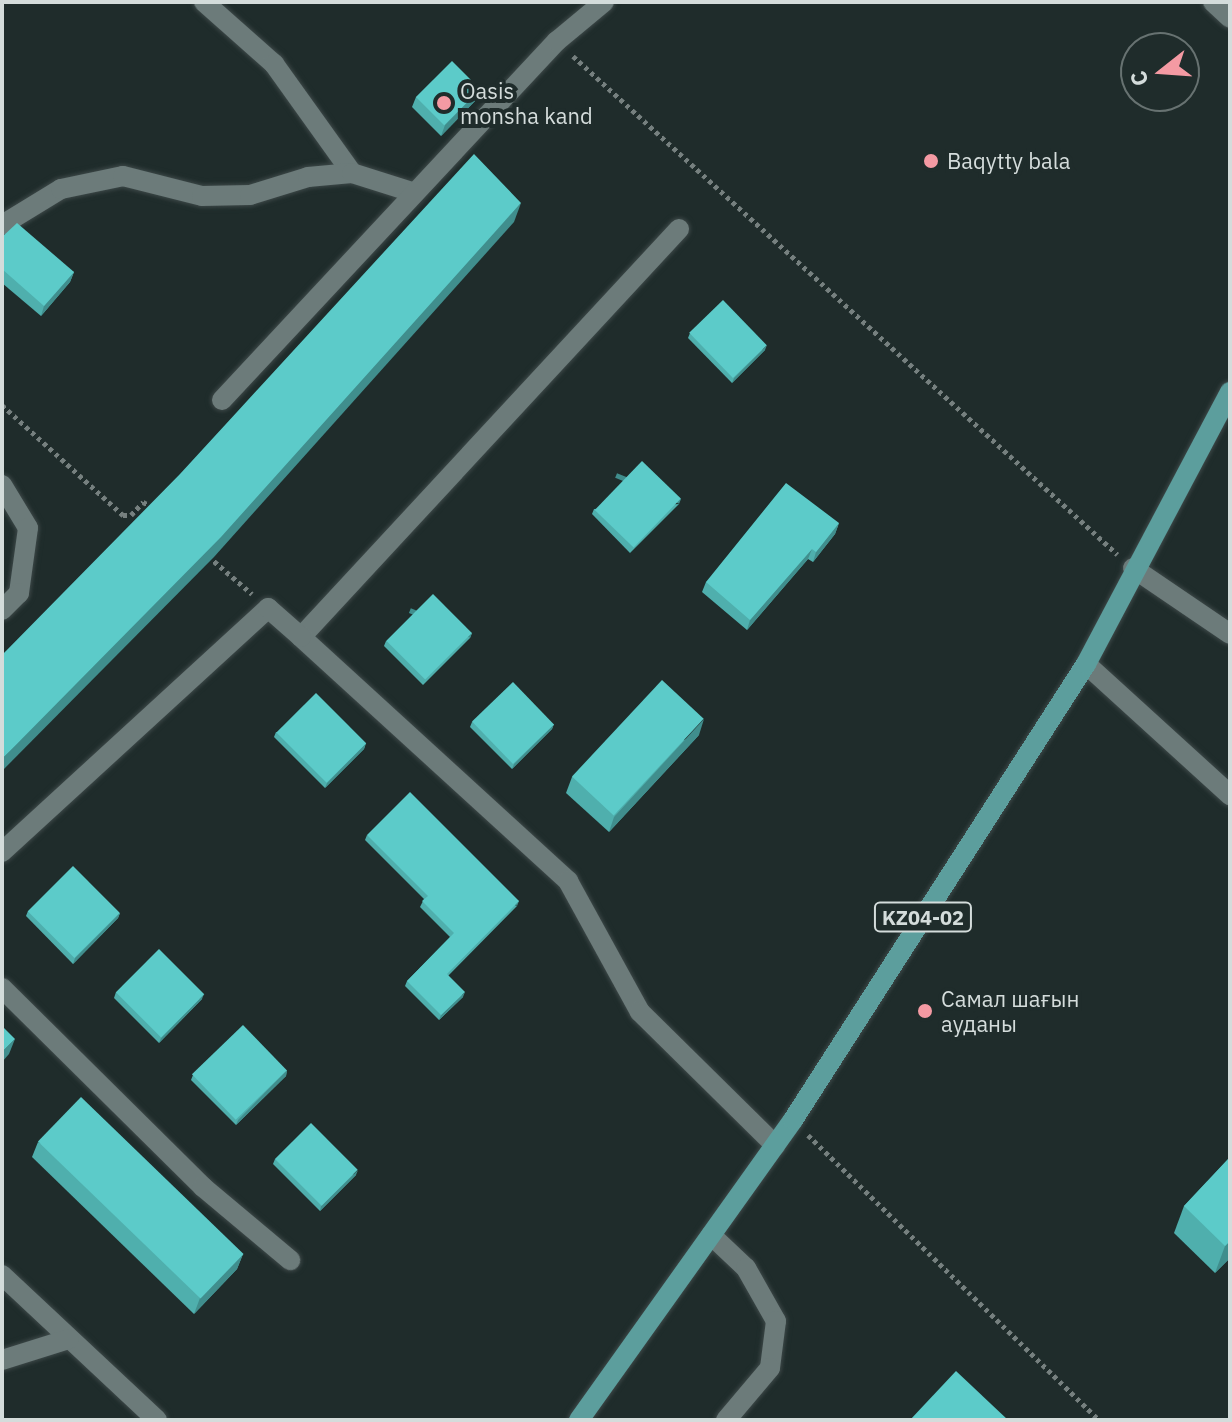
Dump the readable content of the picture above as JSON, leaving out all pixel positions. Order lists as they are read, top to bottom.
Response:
{
  "streets": {
    "main road": ["KZ04-02"]
  },
  "places": ["Oasis monsha kand", "Baqytty bala", "Самал шағын ауданы"],
  "north": "left"
}
